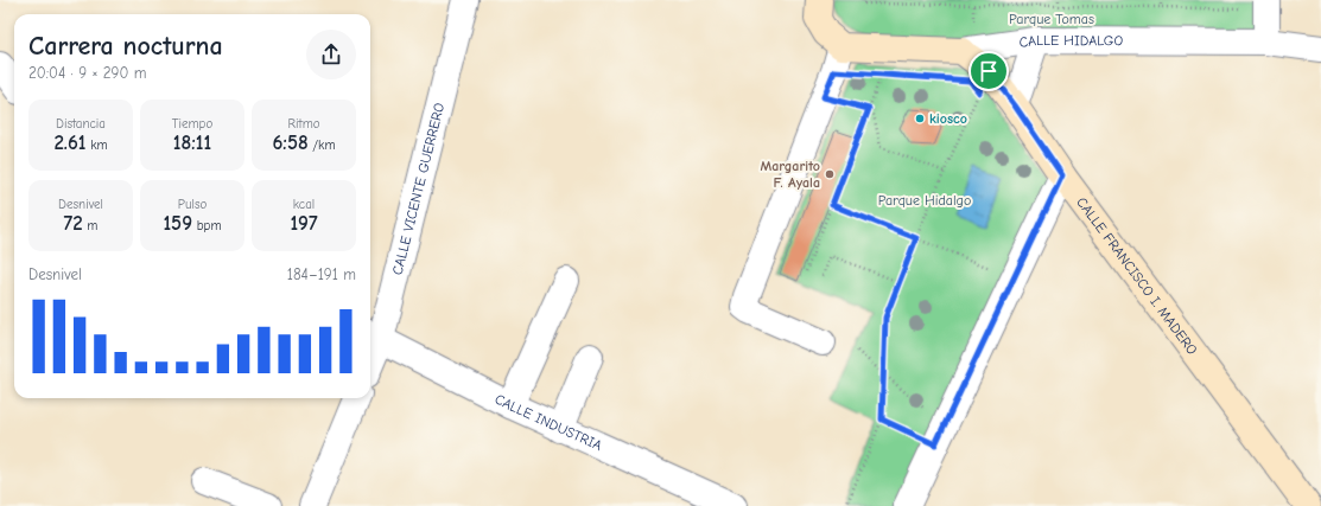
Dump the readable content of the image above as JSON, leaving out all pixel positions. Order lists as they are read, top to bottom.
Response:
{
  "streets": {
    "main road": ["CALLE HIDALGO", "CALLE FRANCISCO I. MADERO"],
    "street": ["CALLE VICENTE GUERRERO", "CALLE INDUSTRIA"]
  },
  "crossings": [
    ["CALLE HIDALGO", "CALLE FRANCISCO I. MADERO"],
    ["CALLE VICENTE GUERRERO", "CALLE INDUSTRIA"]
  ],
  "parks": ["Parque Tomas", "Parque Hidalgo"],
  "places": ["kiosco", "Margarito F. Ayala"],
  "page": {
    "heading": ["Carrera nocturna", "20:04 · 9 × 290 m"],
    "stats": [
      ["Distancia", "2.61 km"],
      ["Tiempo", "18:11"],
      ["Ritmo", "6:58 /km"],
      ["Desnivel", "72 m"],
      ["Pulso", "159 bpm"],
      ["kcal", "197"]
    ],
    "chart": ["Desnivel", "184–191 m"]
  }
}
